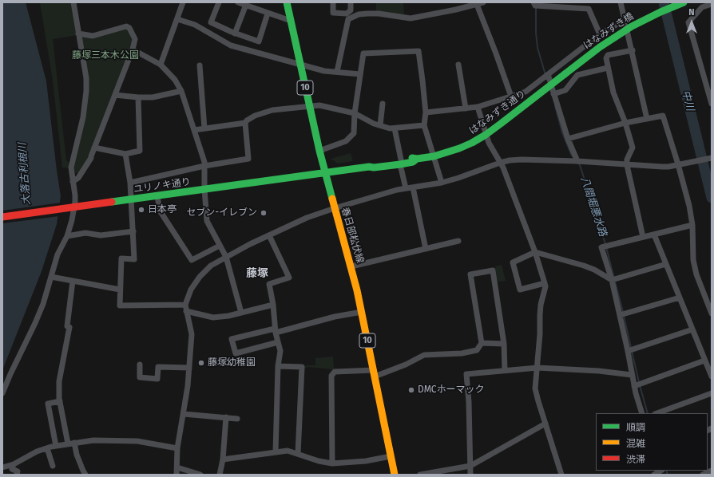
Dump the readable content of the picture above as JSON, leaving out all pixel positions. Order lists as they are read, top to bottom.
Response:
{
  "streets": {
    "street": [
      "はなみずき橋",
      "10",
      "はなみずき通り",
      "ユリノキ通り",
      "春日部松伏線"
    ]
  },
  "crossings": [
    ["はなみずき橋", "はなみずき通り"],
    ["はなみずき通り", "ユリノキ通り"],
    ["はなみずき通り", "春日部松伏線"],
    ["ユリノキ通り", "春日部松伏線"]
  ],
  "districts": ["藤塚"],
  "water": ["中川", "大落古利根川", "八間堀悪水路"],
  "parks": ["藤塚三本木公園"],
  "places": [
    "日本亭",
    "セブン-イレブン",
    "藤塚幼稚園",
    "DMCホーマック"
  ],
  "legend": ["順調", "混雑", "渋滞"],
  "north": "top"
}
